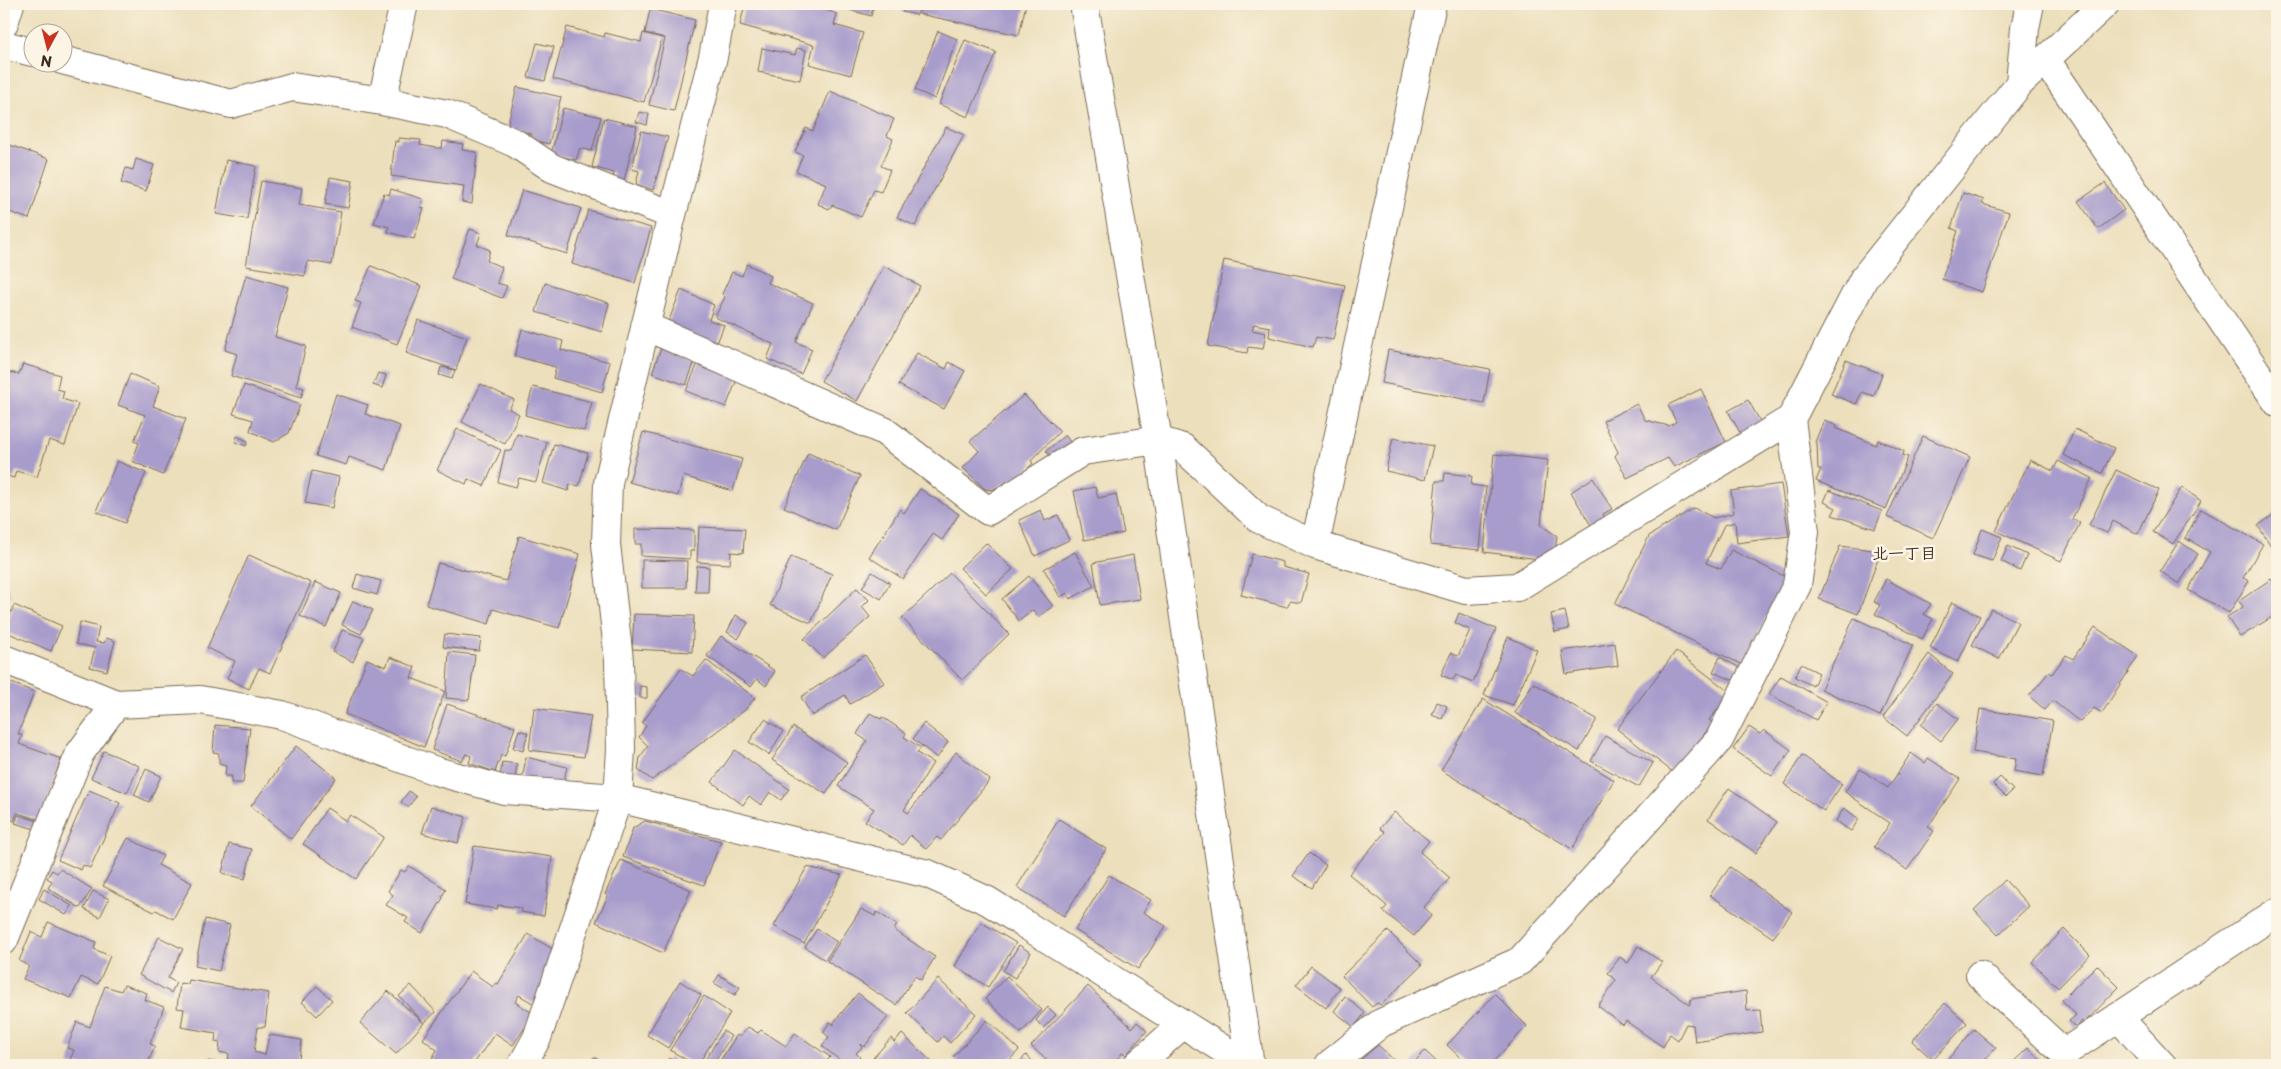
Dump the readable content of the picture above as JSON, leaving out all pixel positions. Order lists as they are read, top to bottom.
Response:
{
  "districts": ["北一丁目"],
  "north": "bottom"
}
